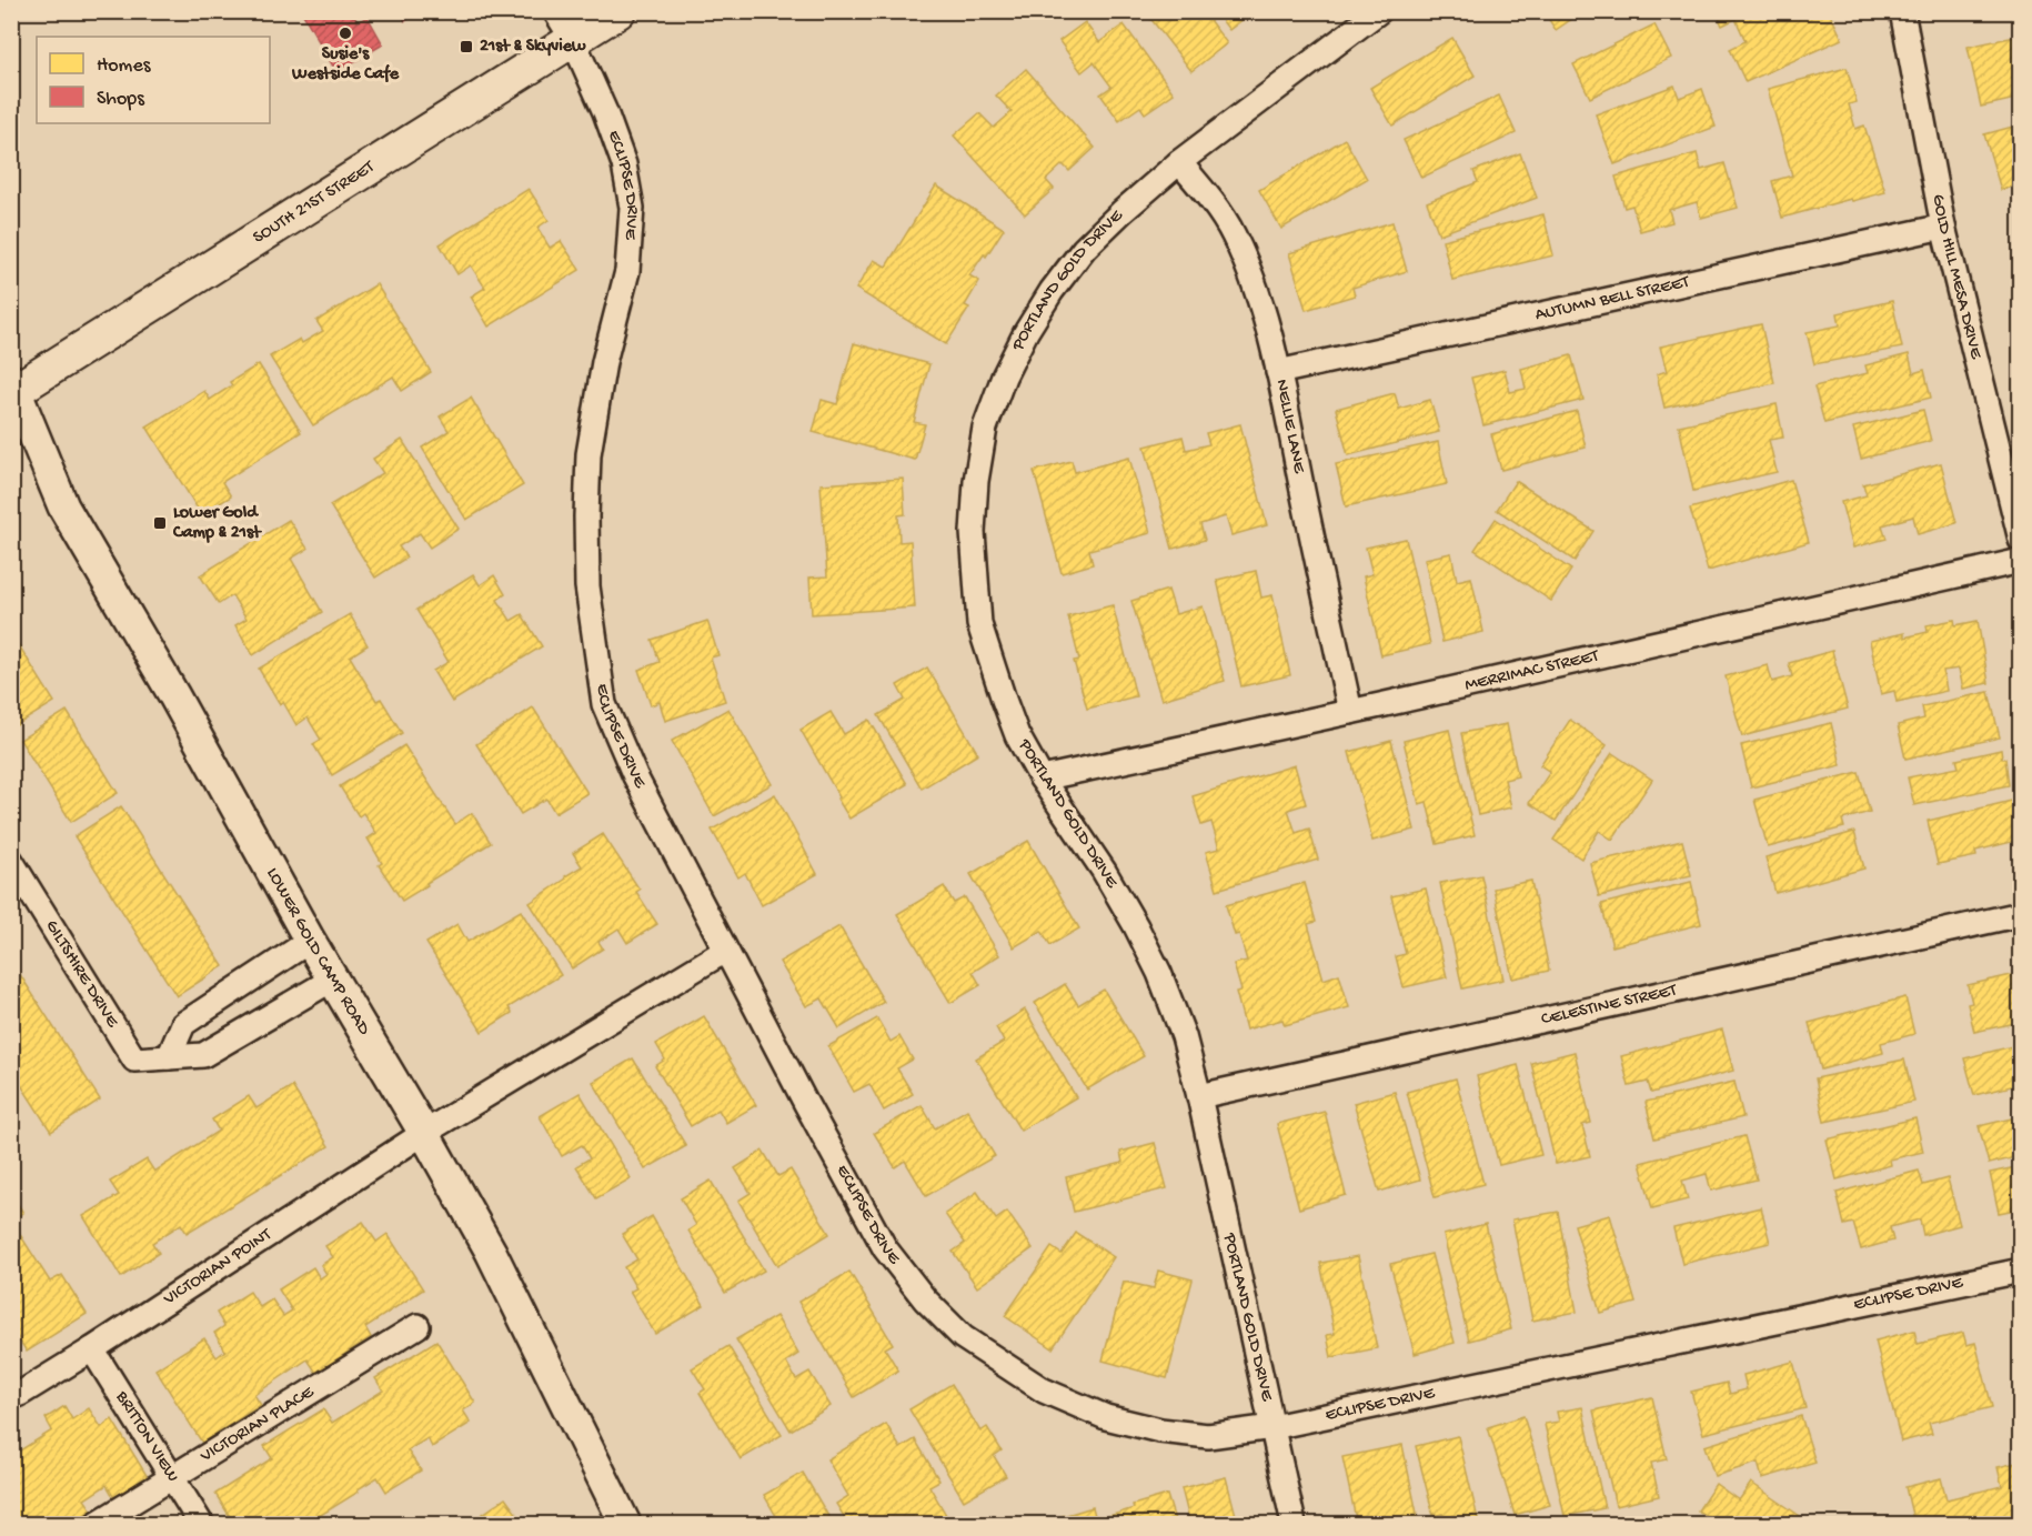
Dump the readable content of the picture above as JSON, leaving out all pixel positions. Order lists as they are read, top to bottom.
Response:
{
  "streets": {
    "main road": ["SOUTH 21ST STREET"],
    "street": [
      "ECLIPSE DRIVE",
      "GOLD HILL MESA DRIVE",
      "PORTLAND GOLD DRIVE",
      "AUTUMN BELL STREET",
      "NELLIE LANE",
      "MERRIMAC STREET",
      "LOWER GOLD CAMP ROAD",
      "GILTSHIRE DRIVE",
      "CELESTINE STREET",
      "VICTORIAN POINT",
      "VICTORIAN PLACE",
      "BRITTON VIEW"
    ]
  },
  "crossings": [
    ["ECLIPSE DRIVE", "SOUTH 21ST STREET"],
    ["ECLIPSE DRIVE", "PORTLAND GOLD DRIVE"],
    ["ECLIPSE DRIVE", "VICTORIAN POINT"],
    ["SOUTH 21ST STREET", "LOWER GOLD CAMP ROAD"],
    ["GOLD HILL MESA DRIVE", "AUTUMN BELL STREET"],
    ["PORTLAND GOLD DRIVE", "NELLIE LANE"],
    ["PORTLAND GOLD DRIVE", "MERRIMAC STREET"],
    ["PORTLAND GOLD DRIVE", "CELESTINE STREET"],
    ["AUTUMN BELL STREET", "NELLIE LANE"],
    ["NELLIE LANE", "MERRIMAC STREET"],
    ["LOWER GOLD CAMP ROAD", "GILTSHIRE DRIVE"],
    ["LOWER GOLD CAMP ROAD", "VICTORIAN POINT"],
    ["VICTORIAN POINT", "BRITTON VIEW"],
    ["VICTORIAN PLACE", "BRITTON VIEW"]
  ],
  "places": {
    "other": ["Susie's Westside Cafe"],
    "transit": ["21st & Skyview", "Lower Gold Camp & 21st"]
  },
  "legend": ["Homes", "Shops"]
}
